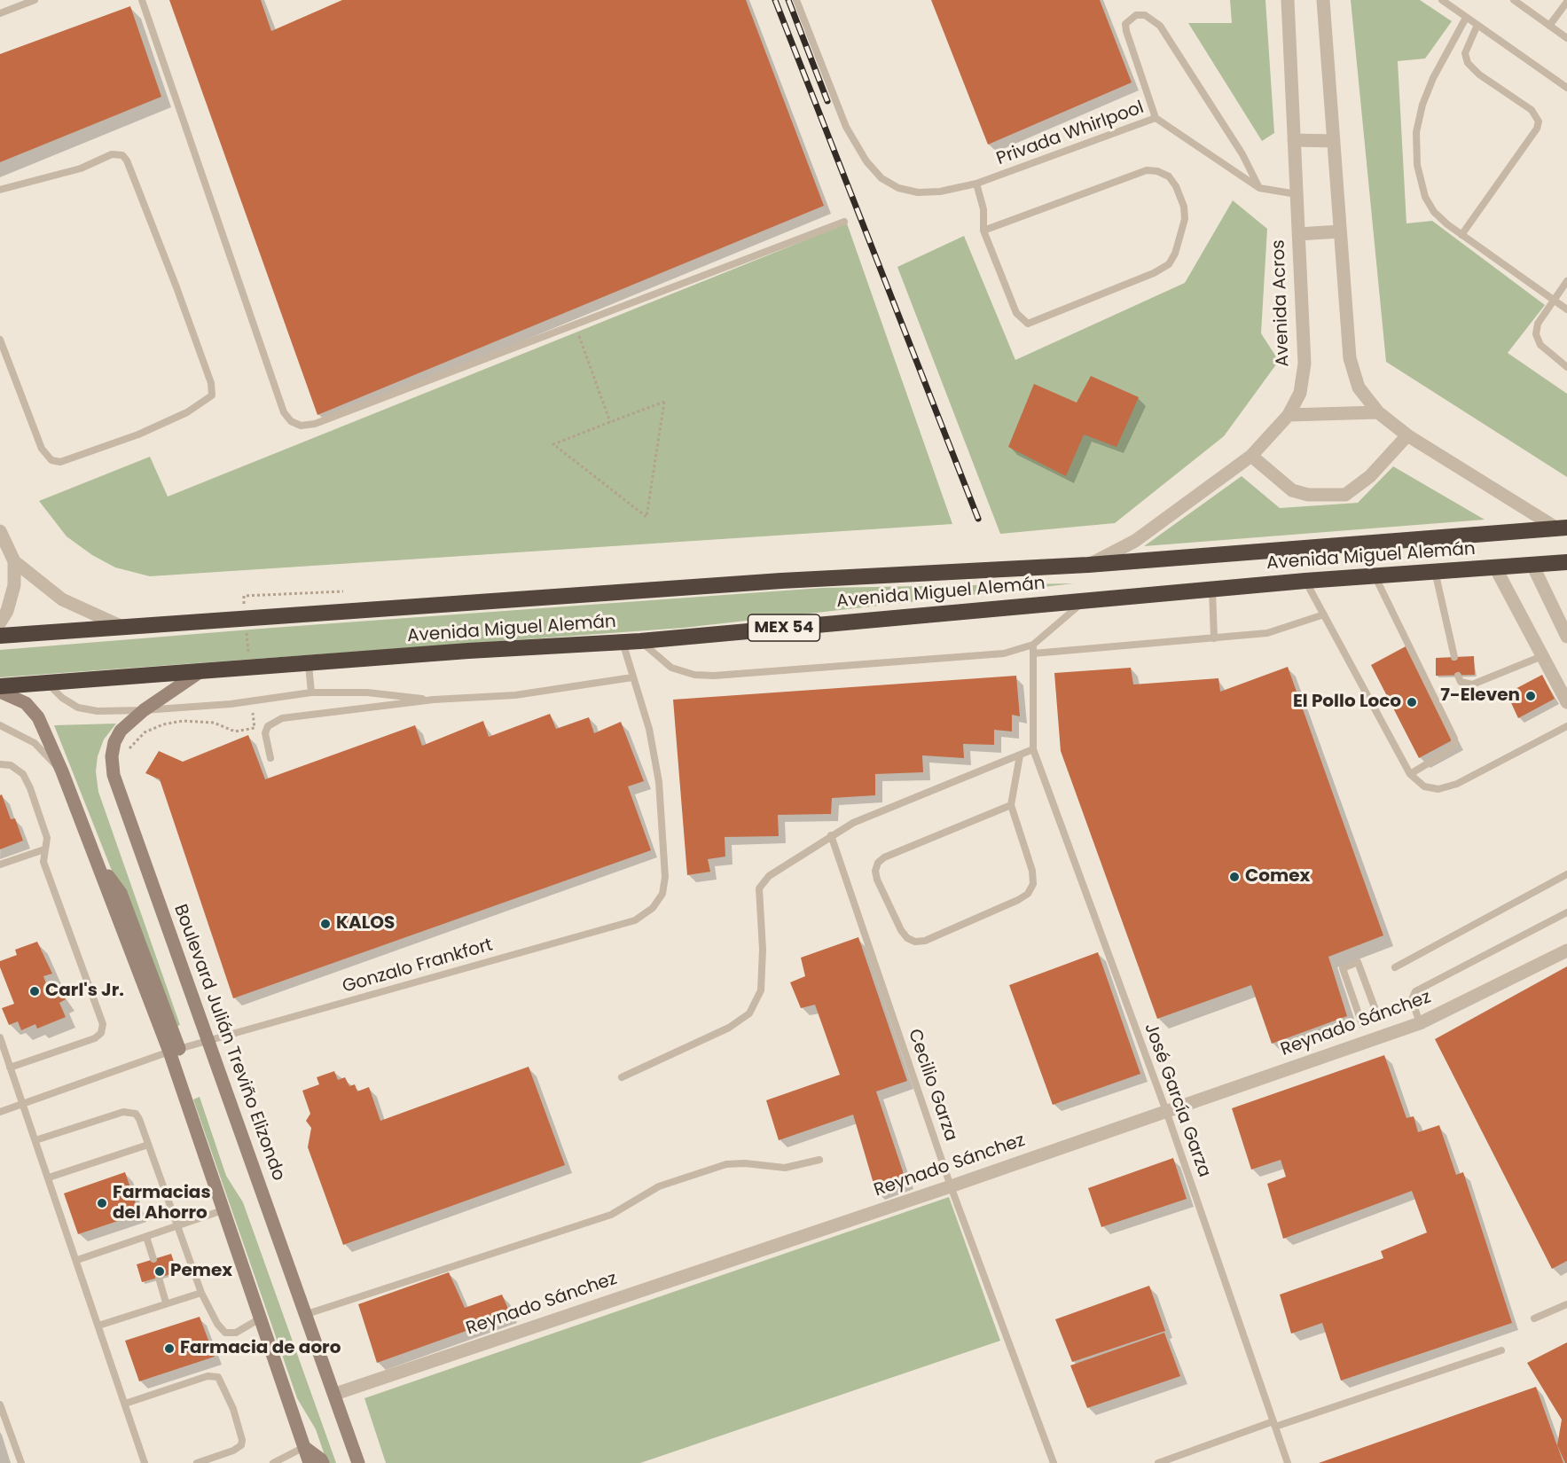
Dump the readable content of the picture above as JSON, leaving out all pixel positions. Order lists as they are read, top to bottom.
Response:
{
  "streets": {
    "highway": ["Avenida Miguel Alemán", "MEX 54"],
    "main road": ["Boulevard Julián Treviño Elizondo"],
    "street": ["Avenida Acros", "Reynado Sánchez"],
    "lane": [
      "Privada Whirlpool",
      "Gonzalo Frankfort",
      "Cecilio Garza",
      "José García Garza"
    ]
  },
  "crossings": [
    ["Privada Whirlpool", "Avenida Acros"],
    ["Avenida Acros", "Avenida Miguel Alemán"],
    ["Avenida Miguel Alemán", "Boulevard Julián Treviño Elizondo"],
    ["Gonzalo Frankfort", "Boulevard Julián Treviño Elizondo"],
    ["Reynado Sánchez", "Boulevard Julián Treviño Elizondo"],
    ["Reynado Sánchez", "Cecilio Garza"],
    ["Reynado Sánchez", "José García Garza"]
  ],
  "places": [
    "7-Eleven",
    "El Pollo Loco",
    "Comex",
    "KALOS",
    "Carl's Jr.",
    "Farmacias del Ahorro",
    "Pemex",
    "Farmacia de aoro"
  ]
}
